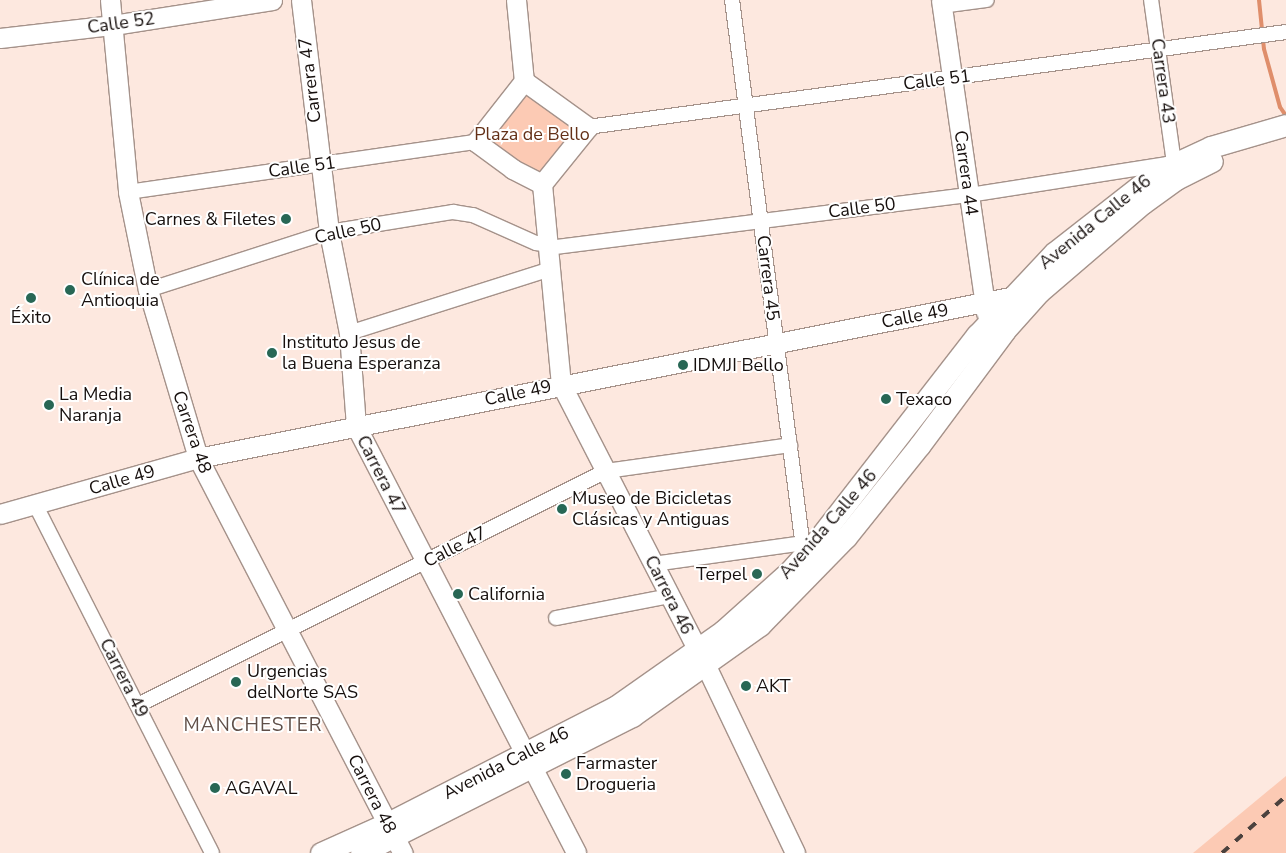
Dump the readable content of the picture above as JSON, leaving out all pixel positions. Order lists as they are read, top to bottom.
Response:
{
  "streets": {
    "main road": ["Avenida Calle 46"],
    "street": [
      "Calle 52",
      "Carrera 47",
      "Calle 51",
      "Carrera 43",
      "Carrera 44",
      "Calle 50",
      "Carrera 45",
      "Calle 49",
      "Carrera 48",
      "Calle 47",
      "Carrera 46",
      "Carrera 49"
    ]
  },
  "crossings": [
    ["Calle 52", "Carrera 48"],
    ["Carrera 47", "Calle 51"],
    ["Carrera 47", "Calle 50"],
    ["Carrera 47", "Avenida Calle 46"],
    ["Carrera 47", "Calle 49"],
    ["Carrera 47", "Calle 47"],
    ["Calle 51", "Carrera 43"],
    ["Calle 51", "Carrera 44"],
    ["Calle 51", "Carrera 45"],
    ["Calle 51", "Carrera 48"],
    ["Carrera 43", "Calle 50"],
    ["Carrera 43", "Avenida Calle 46"],
    ["Carrera 44", "Calle 50"],
    ["Carrera 44", "Avenida Calle 46"],
    ["Carrera 44", "Calle 49"],
    ["Calle 50", "Avenida Calle 46"],
    ["Calle 50", "Carrera 45"],
    ["Calle 50", "Carrera 48"],
    ["Calle 50", "Carrera 46"],
    ["Avenida Calle 46", "Carrera 45"],
    ["Avenida Calle 46", "Calle 49"],
    ["Avenida Calle 46", "Carrera 48"],
    ["Avenida Calle 46", "Carrera 46"],
    ["Carrera 45", "Calle 49"],
    ["Carrera 45", "Calle 47"],
    ["Calle 49", "Carrera 48"],
    ["Calle 49", "Carrera 46"],
    ["Calle 49", "Carrera 49"],
    ["Carrera 48", "Calle 47"],
    ["Calle 47", "Carrera 46"],
    ["Calle 47", "Carrera 49"]
  ],
  "districts": ["MANCHESTER"],
  "parks": ["Plaza de Bello"],
  "places": [
    "Carnes & Filetes",
    "Clínica de Antioquia",
    "Éxito",
    "Instituto Jesus de la Buena Esperanza",
    "IDMJI Bello",
    "Texaco",
    "La Media Naranja",
    "Museo de Bicicletas Clásicas y Antiguas",
    "Terpel",
    "California",
    "Urgencias delNorte SAS",
    "AKT",
    "Farmaster Drogueria",
    "AGAVAL"
  ]
}
